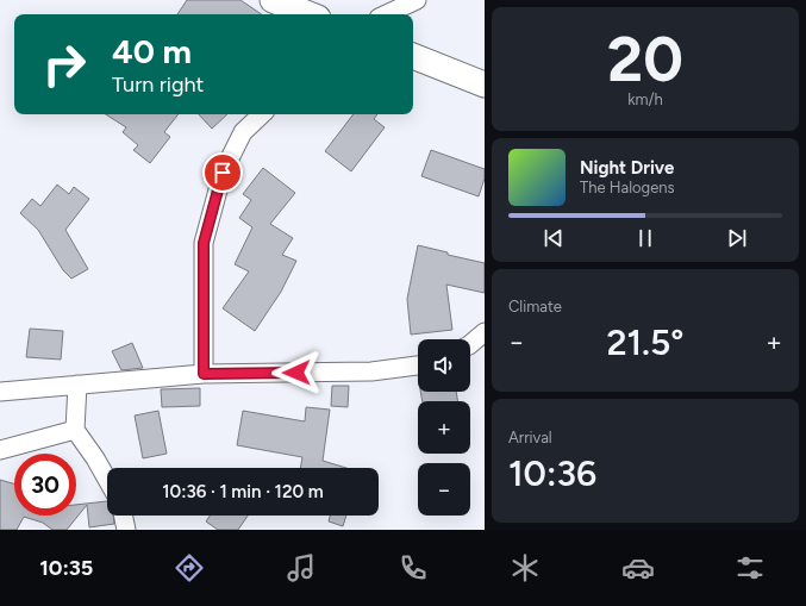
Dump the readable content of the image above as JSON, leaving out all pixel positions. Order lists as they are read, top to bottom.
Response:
{
  "page": {
    "tile": [
      ["20", "km/h"],
      "Climate",
      ["Arrival", "10:36"]
    ],
    "turn": ["40 m", "Turn right"],
    "song": ["Night Drive", "The Halogens"],
    "heat": ["−", "21.5°", "+"],
    "map_buttons": ["+", "−"],
    "limit": "30",
    "trip": "10:36 · 1 min · 120 m",
    "tabs": "10:35"
  }
}
